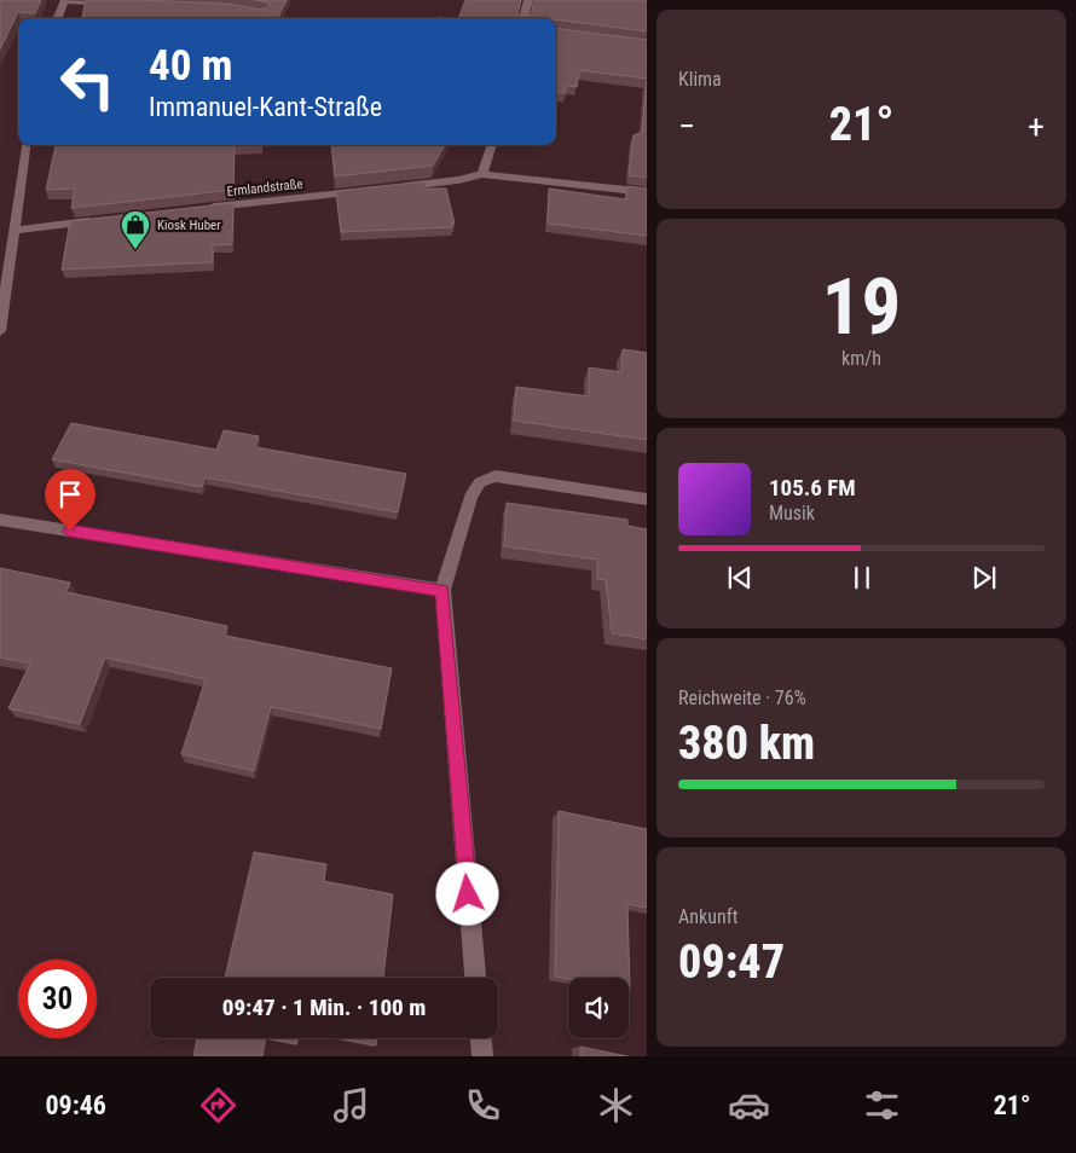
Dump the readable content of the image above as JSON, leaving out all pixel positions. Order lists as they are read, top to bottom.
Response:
{
  "streets": {
    "street": ["Ermlandstraße"]
  },
  "places": {
    "shop": ["Kiosk Huber"]
  },
  "page": {
    "tile": [
      "Klima",
      ["19", "km/h"],
      ["Reichweite · 76%", "380 km"],
      ["Ankunft", "09:47"]
    ],
    "turn": ["40 m", "Immanuel-Kant-Straße"],
    "heat": ["−", "21°", "+"],
    "song": ["105.6 FM", "Musik"],
    "limit": "30",
    "trip": "09:47 · 1 Min. · 100 m",
    "tabs": ["09:46", "21°"]
  }
}
